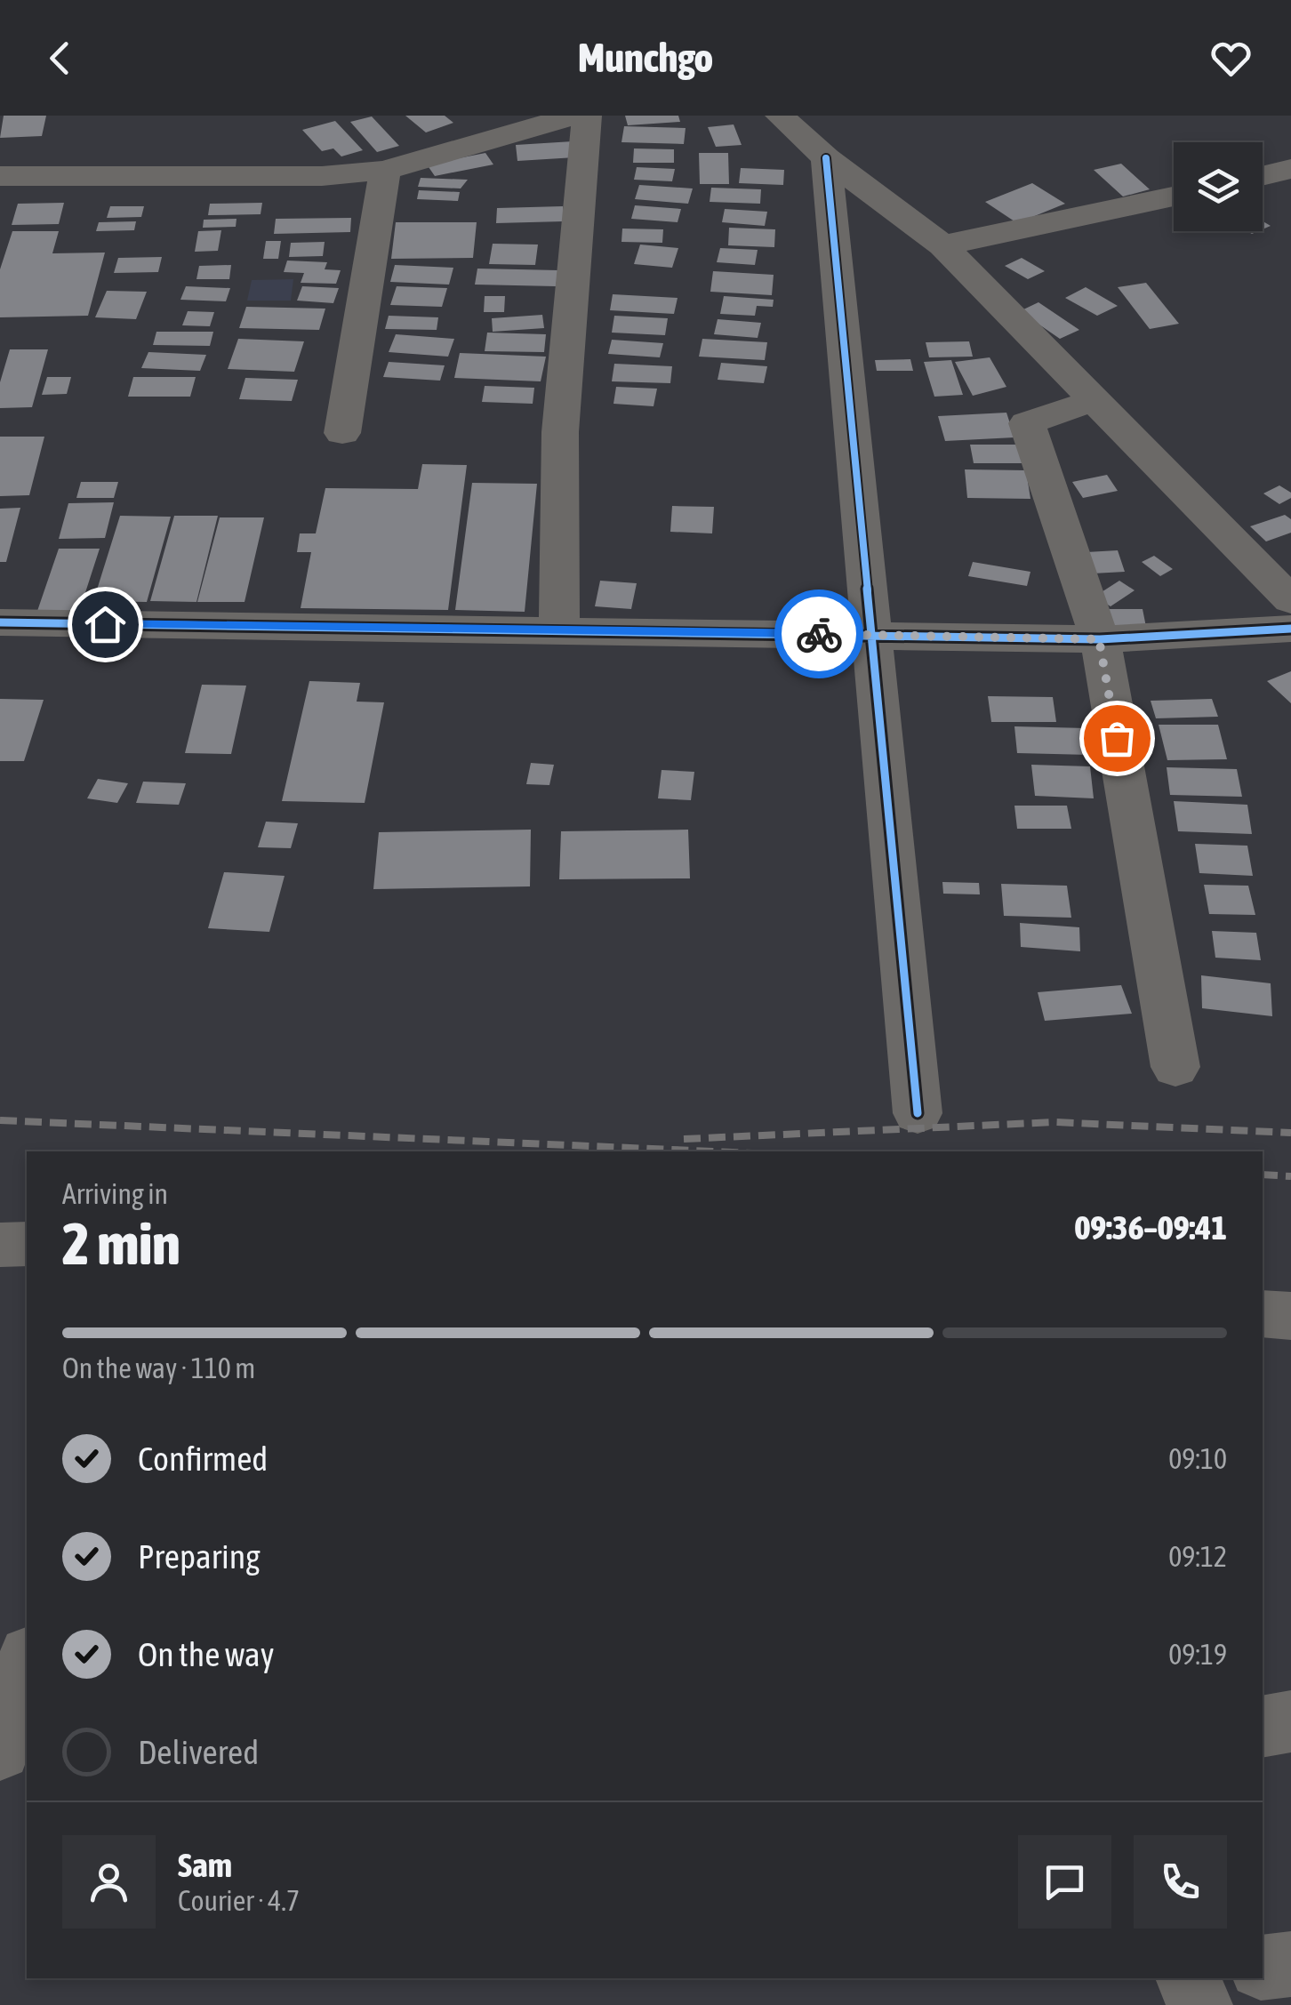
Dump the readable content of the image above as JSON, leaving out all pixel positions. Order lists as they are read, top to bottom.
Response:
{
  "page": {
    "header": "Munchgo",
    "heading": ["2 min", "Arriving in", "09:36–09:41"],
    "panel": ["Sam", "Courier · 4.7"],
    "bar": "On the way · 110 m",
    "list": [
      ["Confirmed", "09:10"],
      ["Preparing", "09:12"],
      ["On the way", "09:19"],
      "Delivered"
    ]
  }
}
